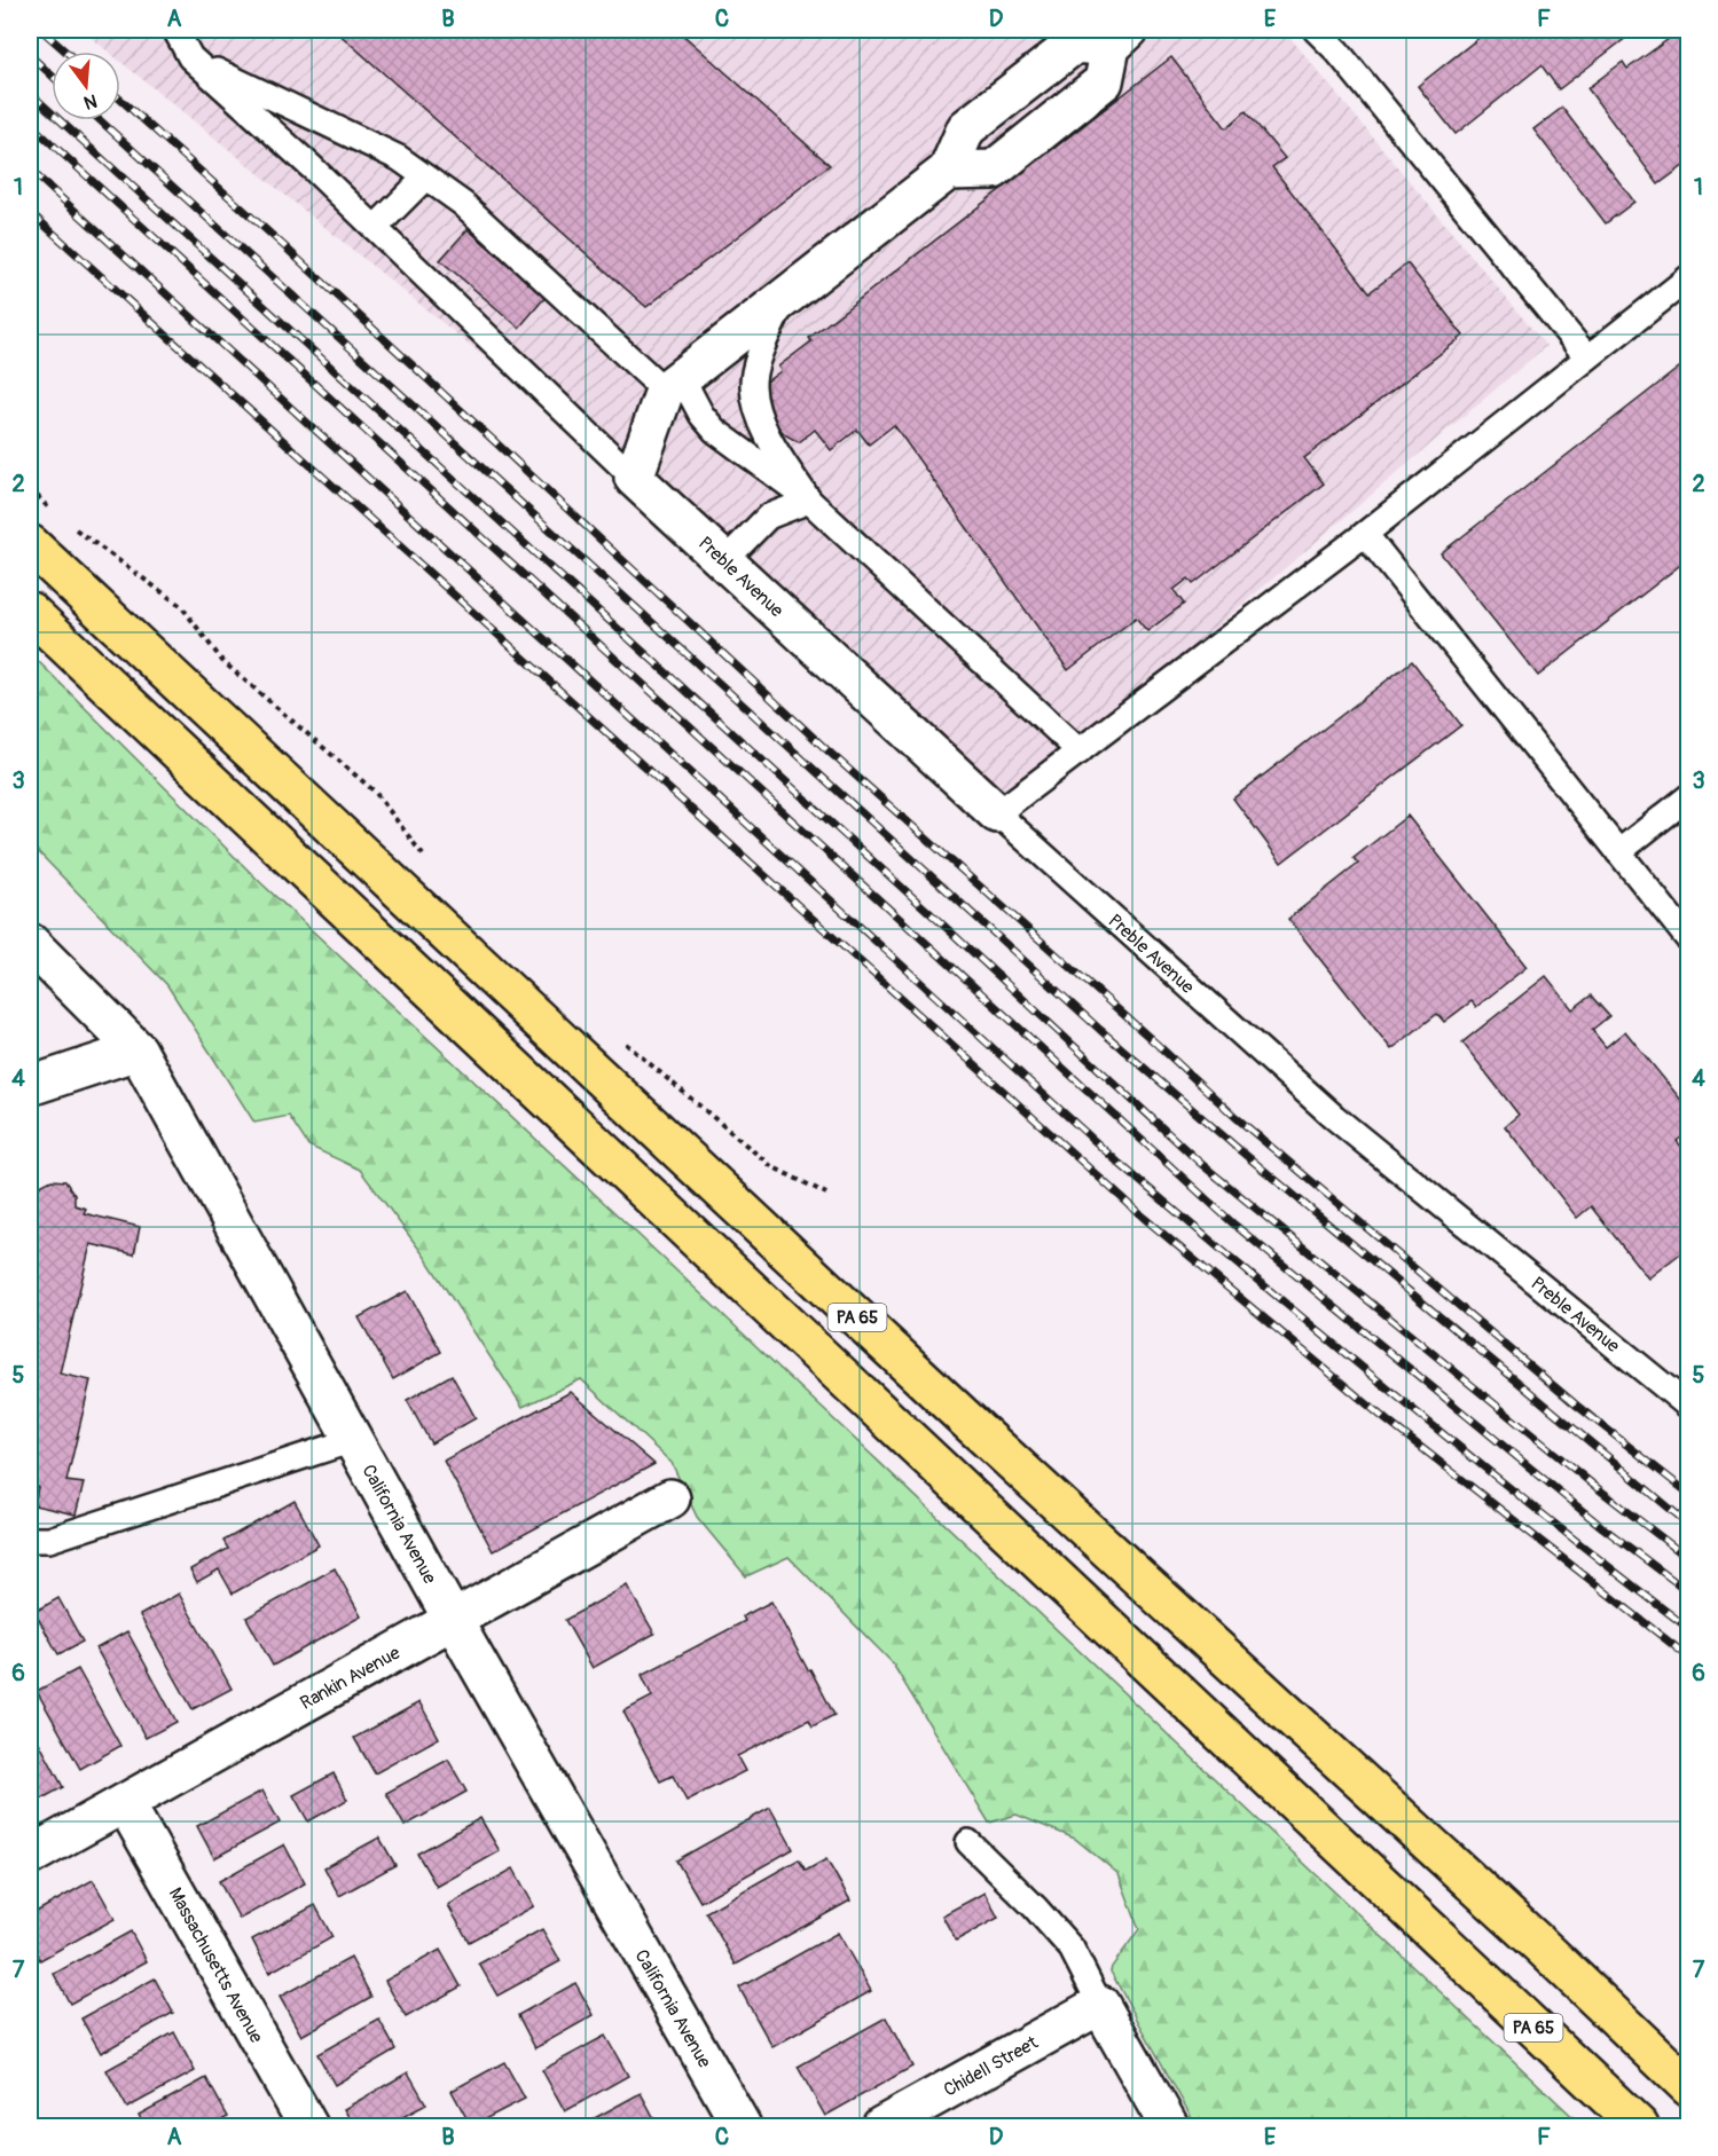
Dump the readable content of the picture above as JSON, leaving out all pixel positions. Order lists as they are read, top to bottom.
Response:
{
  "streets": {
    "highway": ["PA 65"],
    "street": [
      "Preble Avenue",
      "California Avenue",
      "Rankin Avenue",
      "Massachusetts Avenue",
      "Chidell Street"
    ]
  },
  "crossings": [
    ["California Avenue", "Rankin Avenue"],
    ["Rankin Avenue", "Massachusetts Avenue"]
  ],
  "north": "bottom",
  "grid": {
    "columns": [
      "A",
      "B",
      "C",
      "D",
      "E",
      "F"
    ],
    "rows": [
      "1",
      "2",
      "3",
      "4",
      "5",
      "6",
      "7"
    ]
  }
}
